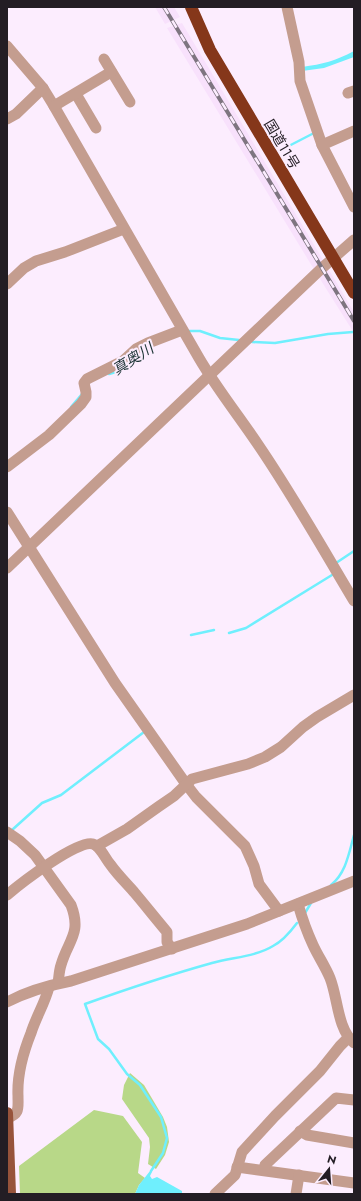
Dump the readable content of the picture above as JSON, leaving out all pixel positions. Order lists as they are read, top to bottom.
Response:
{
  "streets": {
    "highway": ["国道11号"]
  },
  "water": ["真奥川"],
  "north": "top"
}
